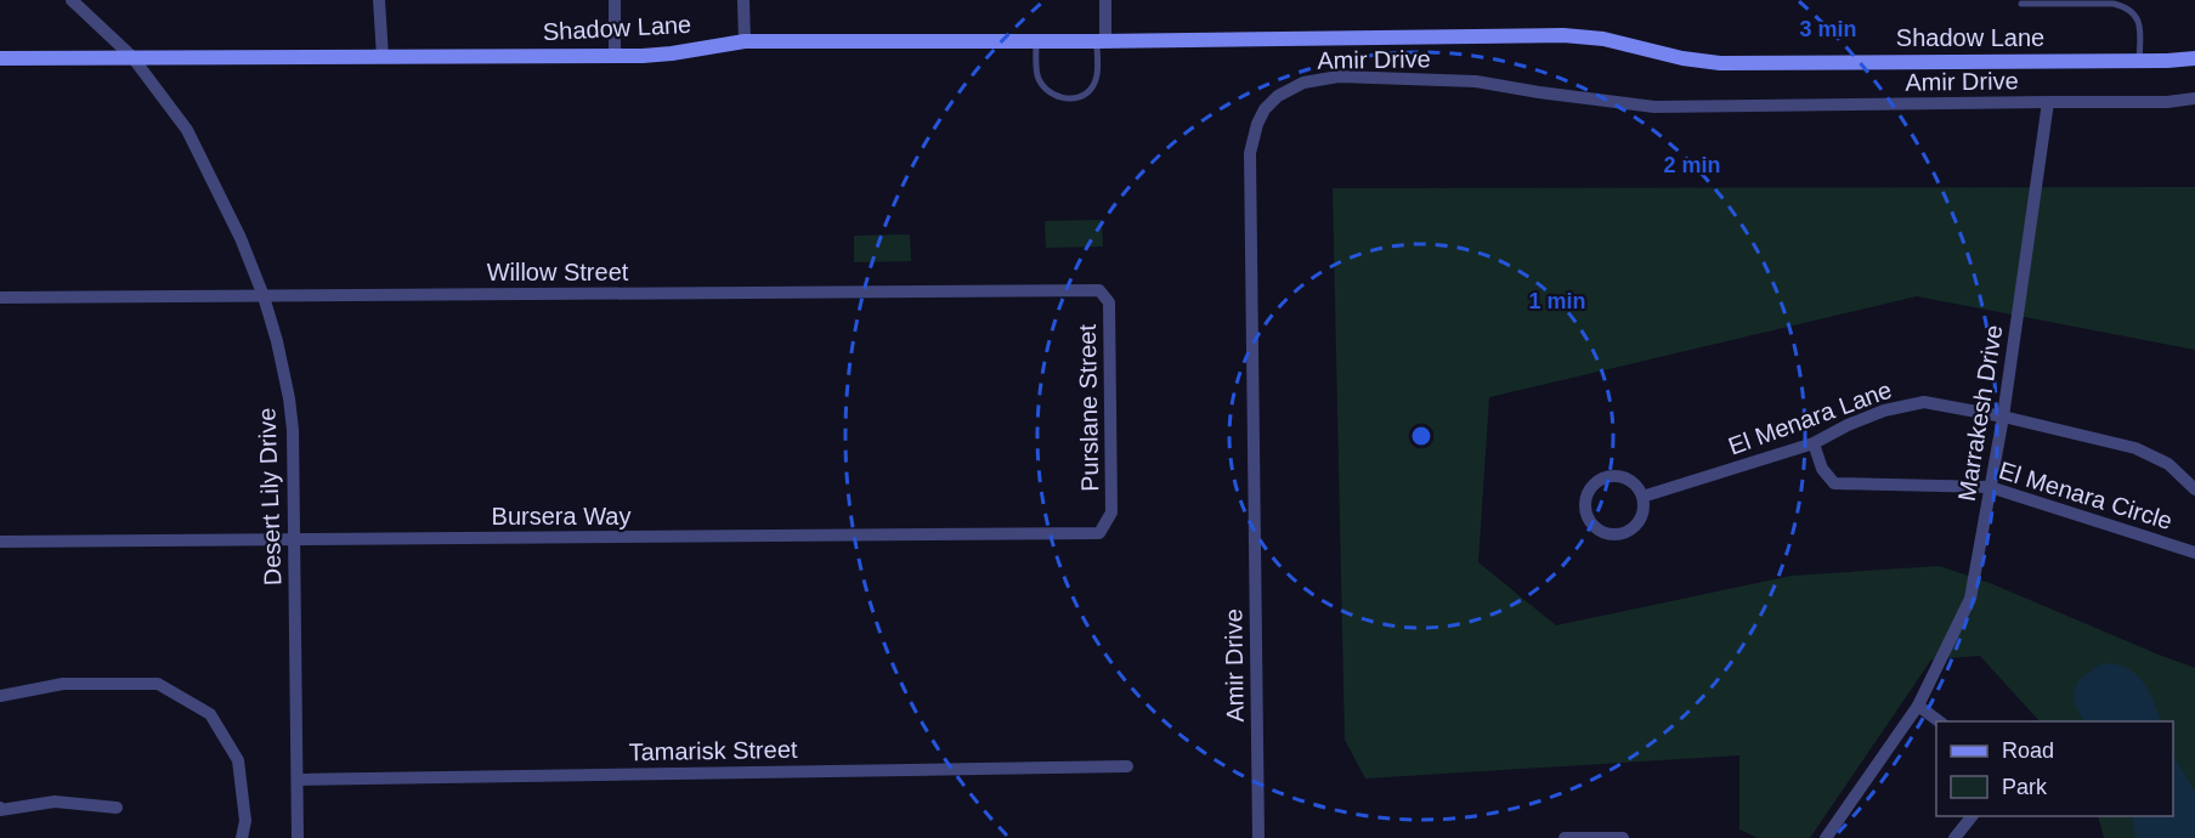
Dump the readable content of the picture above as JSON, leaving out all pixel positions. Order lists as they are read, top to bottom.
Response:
{
  "streets": {
    "street": [
      "Shadow Lane",
      "Amir Drive",
      "Willow Street",
      "Purslane Street",
      "Marrakesh Drive",
      "El Menara Lane",
      "El Menara Circle",
      "Desert Lily Drive",
      "Bursera Way",
      "Tamarisk Street"
    ]
  },
  "crossings": [
    ["Shadow Lane", "Desert Lily Drive"],
    ["Amir Drive", "Marrakesh Drive"],
    ["Willow Street", "Purslane Street"],
    ["Willow Street", "Desert Lily Drive"],
    ["Purslane Street", "Bursera Way"],
    ["Marrakesh Drive", "El Menara Lane"],
    ["Marrakesh Drive", "El Menara Circle"],
    ["El Menara Lane", "El Menara Circle"],
    ["Desert Lily Drive", "Bursera Way"],
    ["Desert Lily Drive", "Tamarisk Street"]
  ],
  "legend": ["Road", "Park"],
  "rings": ["3 min", "2 min", "1 min"]
}
